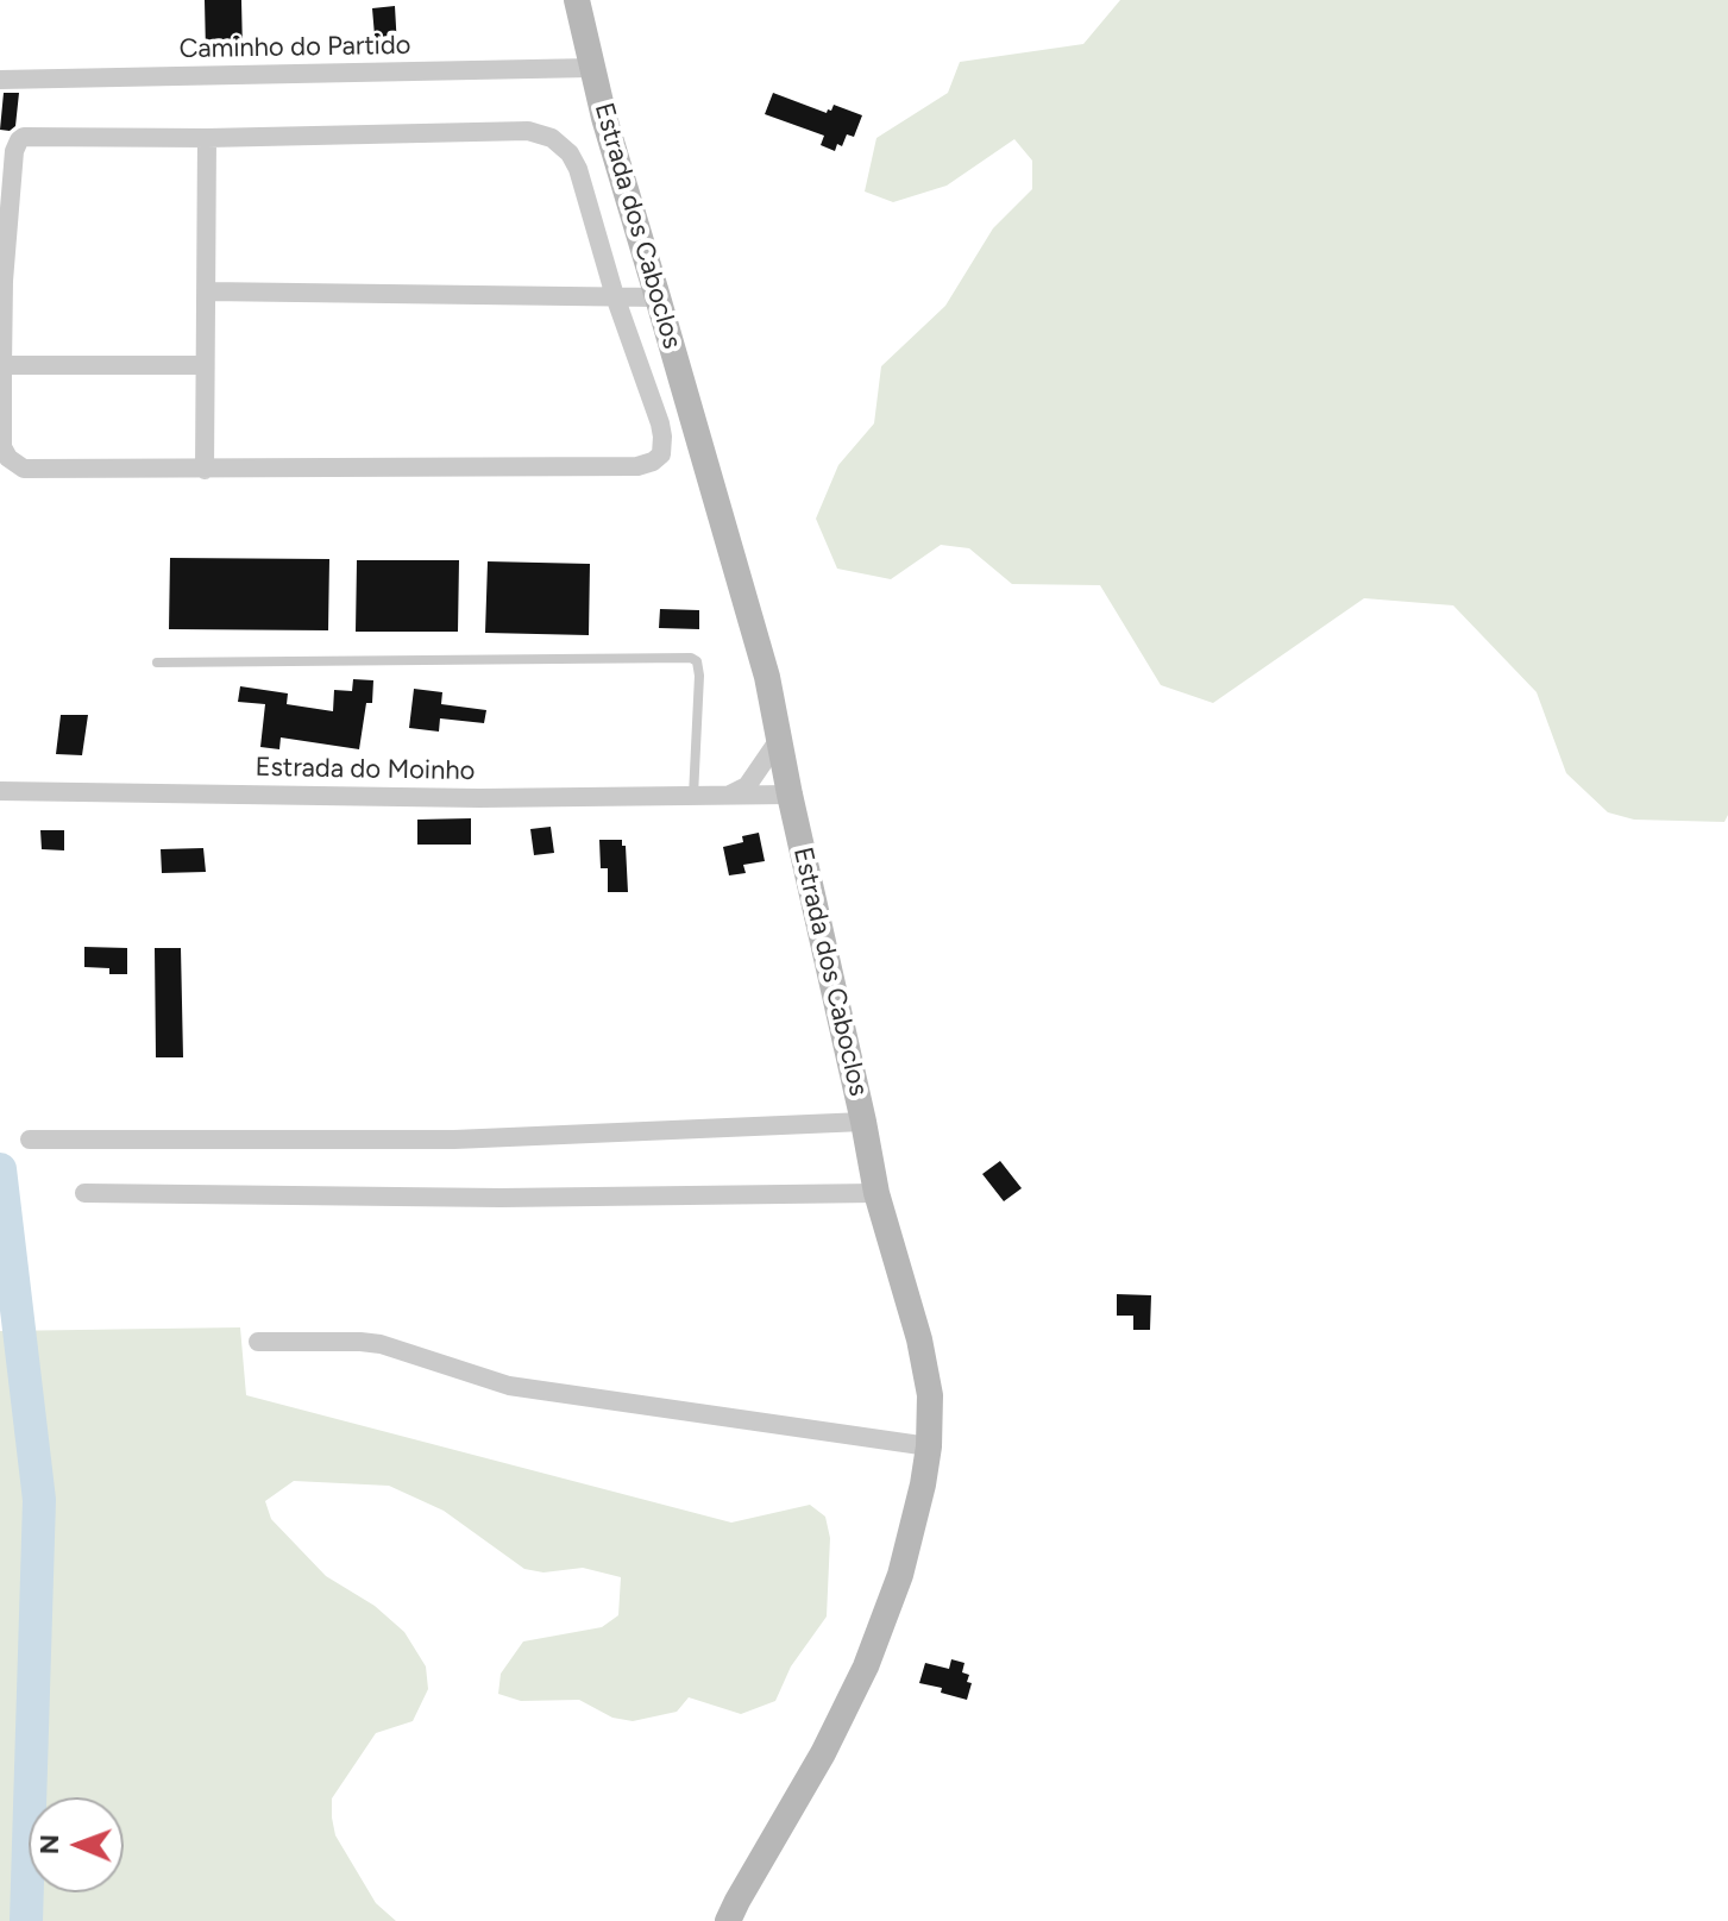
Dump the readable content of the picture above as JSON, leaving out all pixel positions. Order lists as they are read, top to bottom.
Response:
{
  "streets": {
    "street": ["Caminho do Partido", "Estrada dos Caboclos", "Estrada do Moinho"]
  },
  "crossings": [
    ["Caminho do Partido", "Estrada dos Caboclos"],
    ["Estrada dos Caboclos", "Estrada do Moinho"]
  ],
  "north": "left"
}
